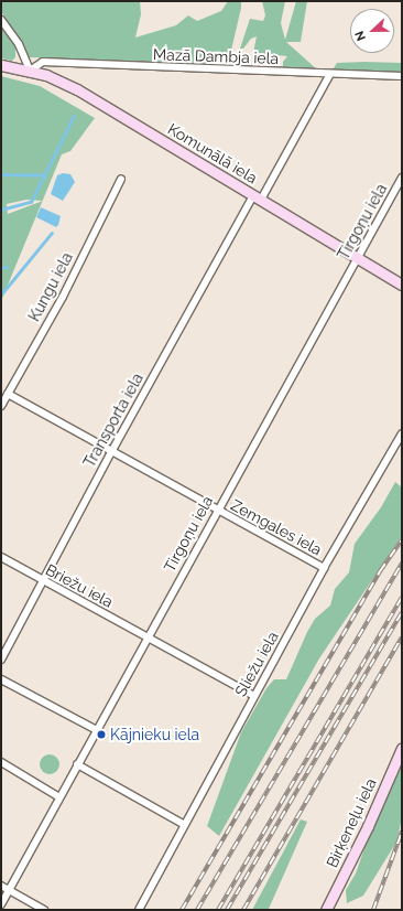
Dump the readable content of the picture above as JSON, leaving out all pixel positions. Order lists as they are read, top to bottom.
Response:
{
  "streets": {
    "street": [
      "Mazā Dambja iela",
      "Komunālā iela",
      "Tirgoņu iela",
      "Kungu iela",
      "Transporta iela",
      "Zemgales iela",
      "Briežu iela",
      "Sliežu iela",
      "Birķeneļu iela"
    ]
  },
  "crossings": [
    ["Mazā Dambja iela", "Komunālā iela"],
    ["Mazā Dambja iela", "Transporta iela"],
    ["Komunālā iela", "Tirgoņu iela"],
    ["Komunālā iela", "Transporta iela"],
    ["Tirgoņu iela", "Zemgales iela"],
    ["Tirgoņu iela", "Briežu iela"],
    ["Kungu iela", "Zemgales iela"],
    ["Transporta iela", "Zemgales iela"],
    ["Transporta iela", "Briežu iela"],
    ["Zemgales iela", "Sliežu iela"],
    ["Briežu iela", "Sliežu iela"]
  ],
  "places": ["Kājnieku iela"],
  "north": "left"
}
